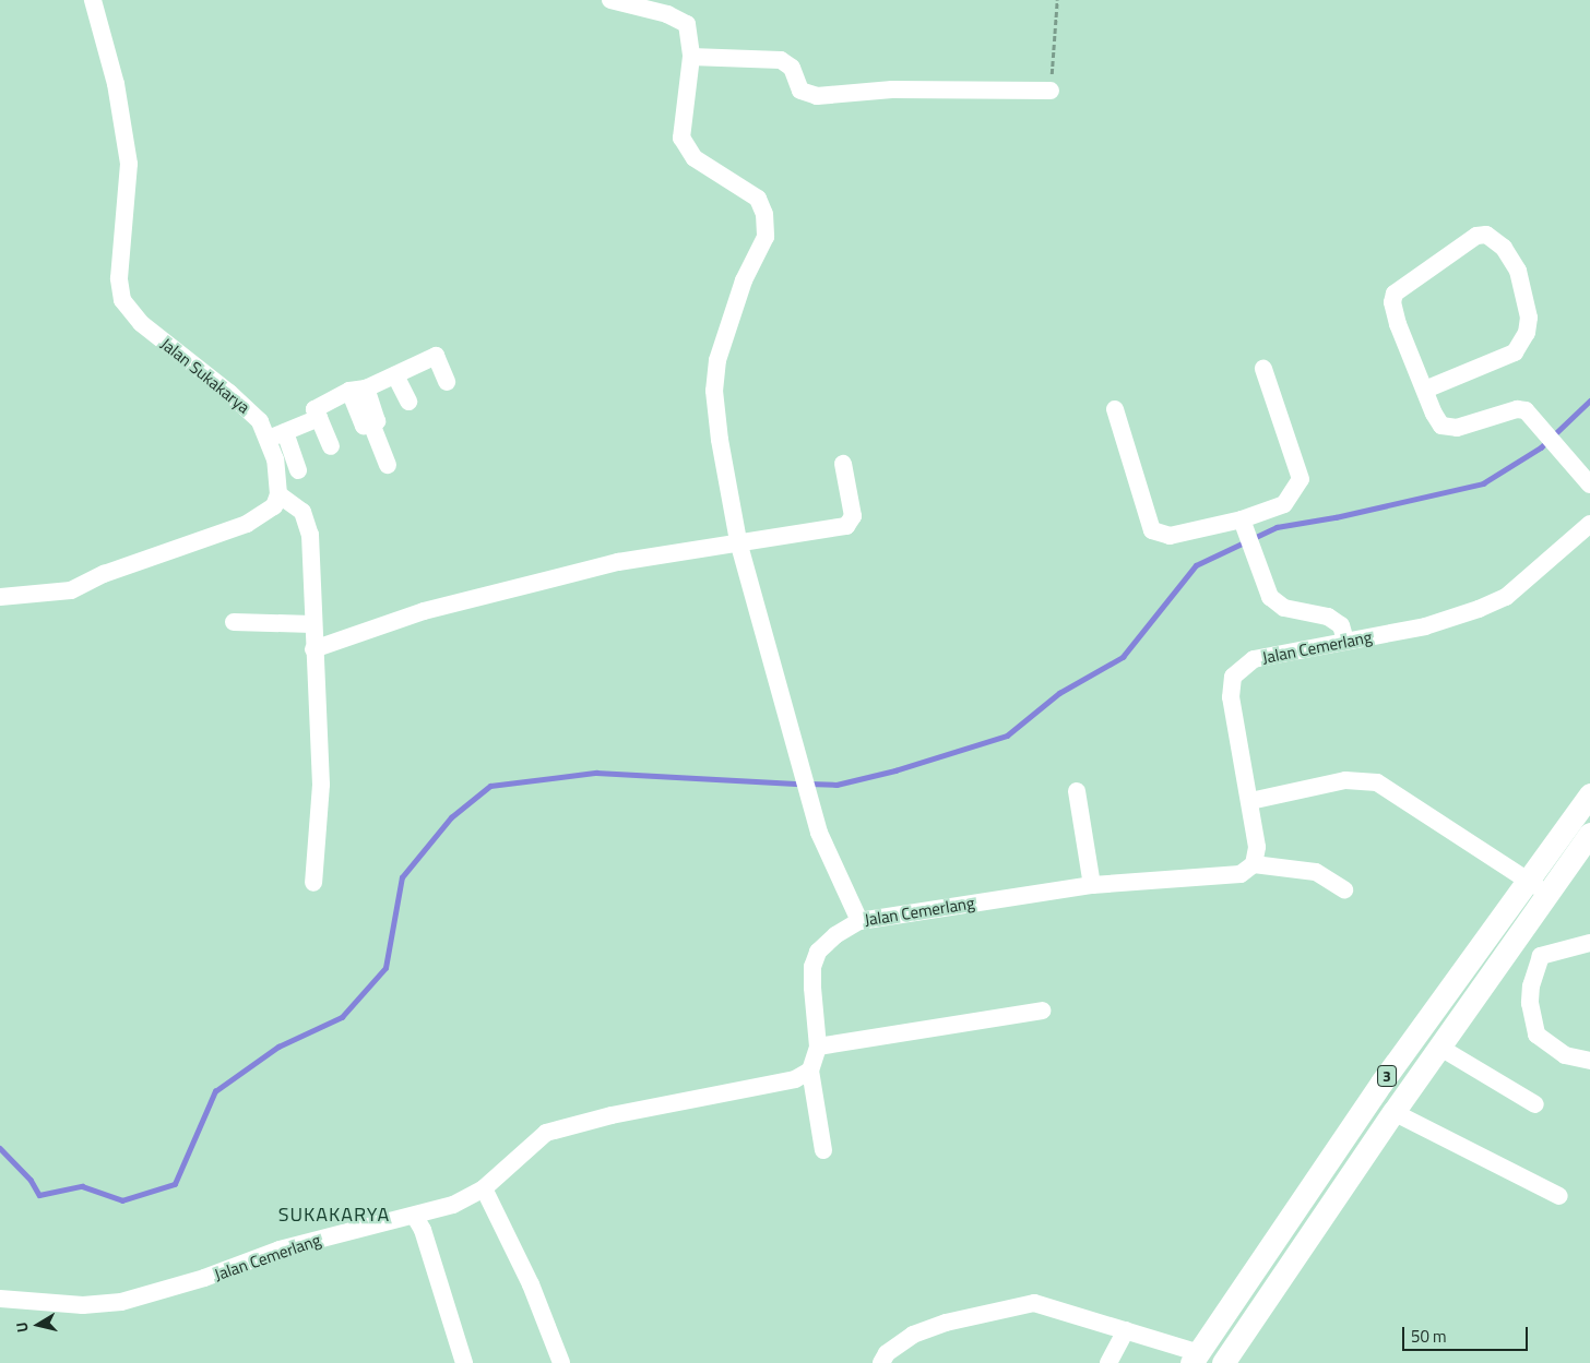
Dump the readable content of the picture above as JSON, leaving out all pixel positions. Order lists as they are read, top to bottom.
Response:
{
  "streets": {
    "main road": ["3"],
    "street": ["Jalan Sukakarya", "Jalan Cemerlang"]
  },
  "districts": ["SUKAKARYA"],
  "scale_bar": "50 m",
  "north": "left"
}
